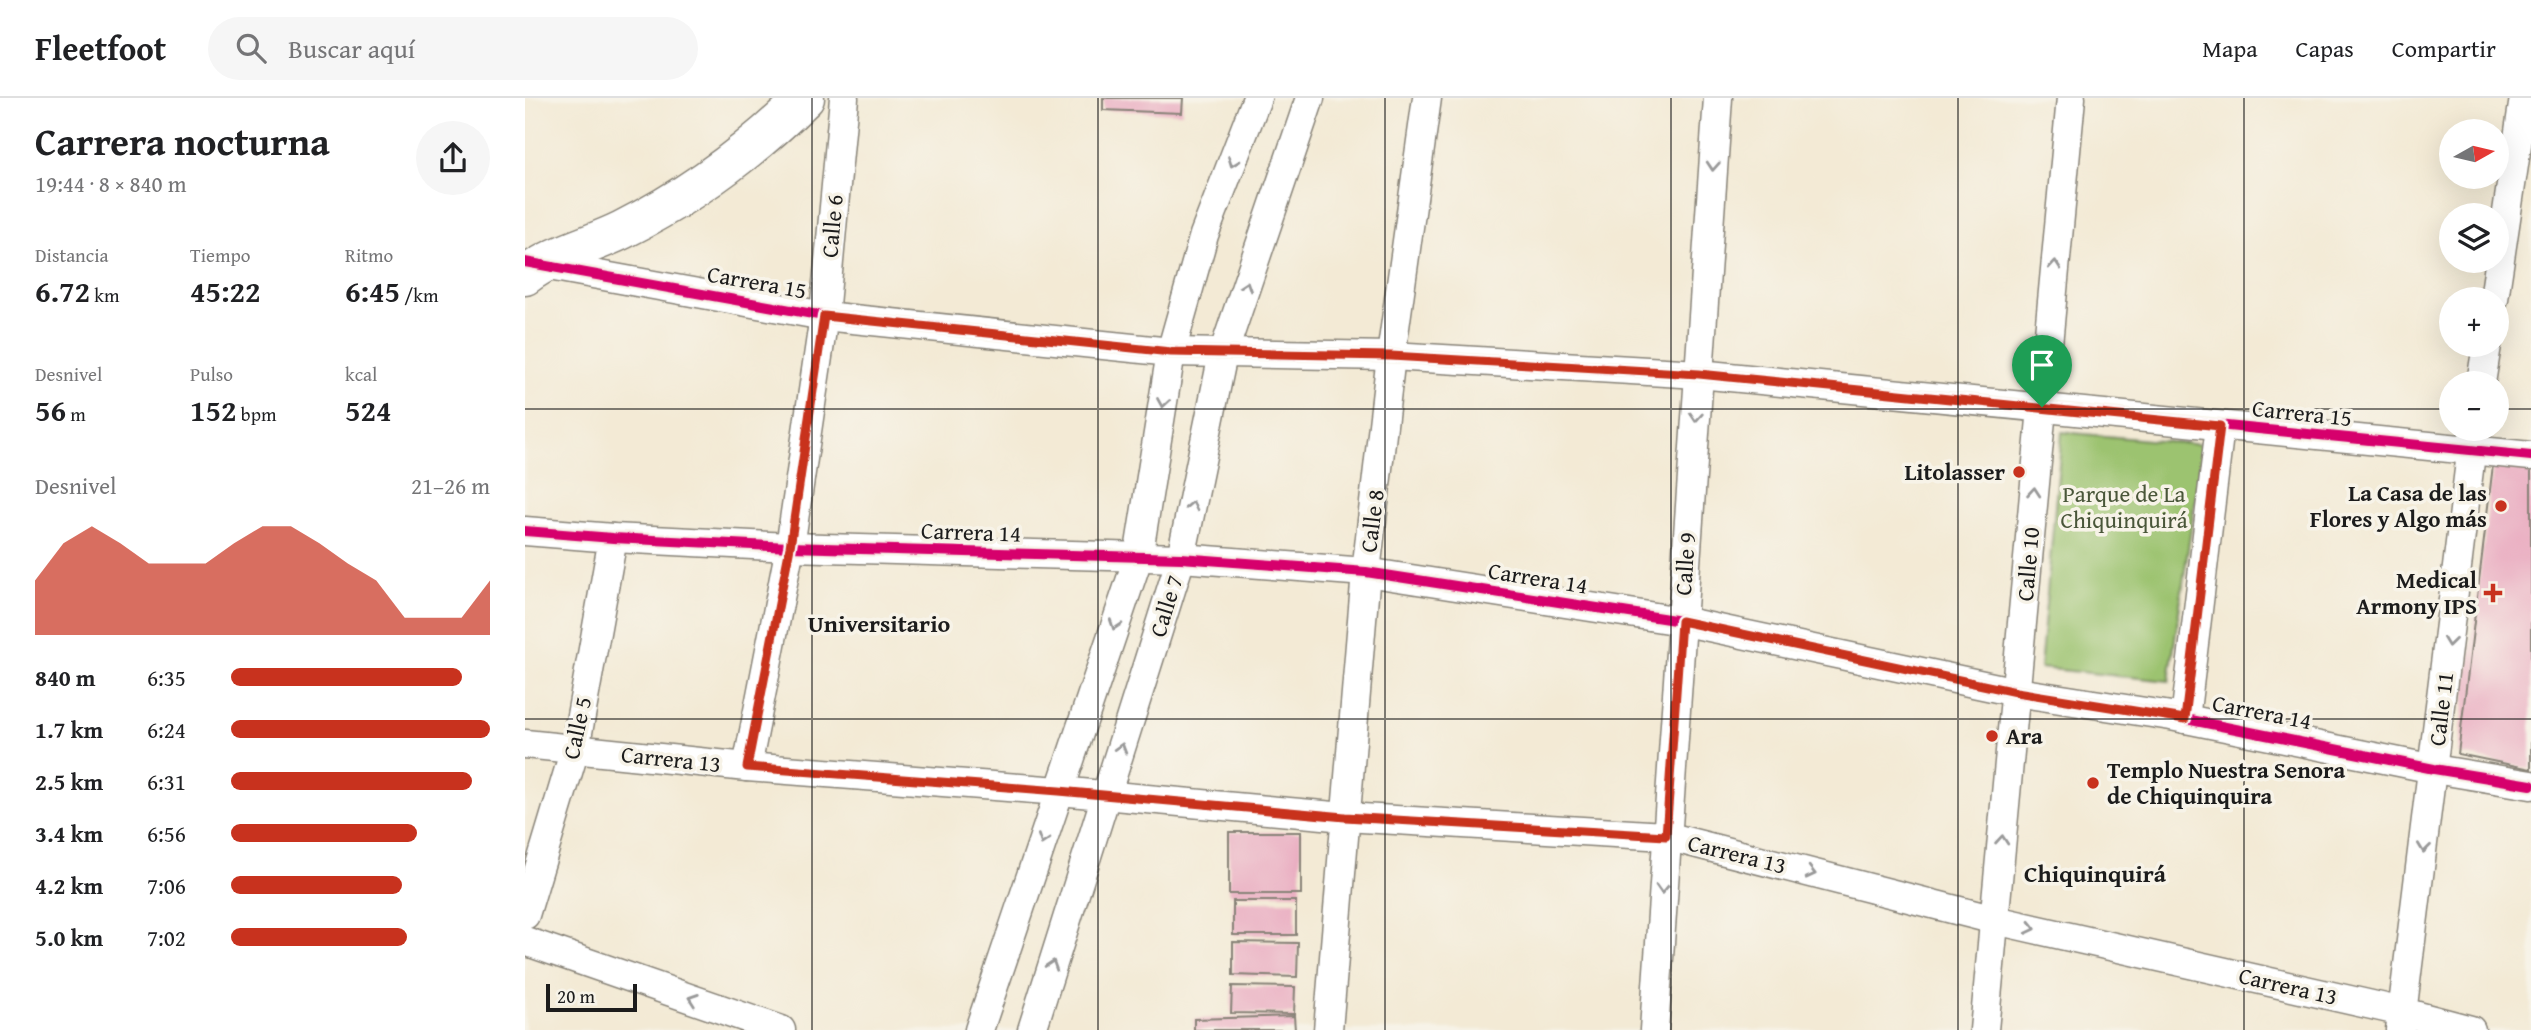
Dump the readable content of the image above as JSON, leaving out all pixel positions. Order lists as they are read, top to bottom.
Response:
{
  "streets": {
    "street": [
      "Calle 6",
      "Carrera 15",
      "Calle 8",
      "Carrera 14",
      "Calle 9",
      "Calle 10",
      "Calle 7",
      "Calle 11",
      "Calle 5",
      "Carrera 13"
    ]
  },
  "crossings": [
    ["Calle 6", "Carrera 15"],
    ["Calle 6", "Carrera 14"],
    ["Calle 6", "Carrera 13"],
    ["Carrera 15", "Calle 8"],
    ["Carrera 15", "Calle 9"],
    ["Carrera 15", "Calle 10"],
    ["Carrera 15", "Calle 7"],
    ["Calle 8", "Carrera 14"],
    ["Calle 8", "Carrera 13"],
    ["Carrera 14", "Calle 9"],
    ["Carrera 14", "Calle 10"],
    ["Carrera 14", "Calle 7"],
    ["Carrera 14", "Calle 11"],
    ["Carrera 14", "Calle 5"],
    ["Calle 9", "Carrera 13"],
    ["Calle 10", "Carrera 13"],
    ["Calle 7", "Carrera 13"],
    ["Calle 11", "Carrera 13"],
    ["Calle 5", "Carrera 13"]
  ],
  "one_way": ["Calle 9", "Calle 11", "Carrera 13"],
  "districts": ["Universitario", "Chiquinquirá"],
  "parks": ["Parque de La Chiquinquirá"],
  "places": {
    "other": [
      "Litolasser",
      "La Casa de las Flores y Algo más",
      "Ara",
      "Templo Nuestra Senora de Chiquinquira"
    ],
    "health": ["Medical Armony IPS"]
  },
  "scale_bar": "20 m",
  "north": "right",
  "page": {
    "header": "Fleetfoot",
    "search": "Buscar aquí",
    "nav": ["Mapa", "Capas", "Compartir"],
    "heading": ["Carrera nocturna", "19:44 · 8 × 840 m"],
    "map_buttons": ["+", "−"],
    "stats": [
      ["Distancia", "6.72 km"],
      ["Tiempo", "45:22"],
      ["Ritmo", "6:45 /km"],
      ["Desnivel", "56 m"],
      ["Pulso", "152 bpm"],
      ["kcal", "524"]
    ],
    "chart": ["Desnivel", "21–26 m"],
    "list": [
      {
        "name": "840 m",
        "note": "6:35"
      },
      {
        "name": "1.7 km",
        "note": "6:24"
      },
      {
        "name": "2.5 km",
        "note": "6:31"
      },
      {
        "name": "3.4 km",
        "note": "6:56"
      },
      {
        "name": "4.2 km",
        "note": "7:06"
      },
      {
        "name": "5.0 km",
        "note": "7:02"
      }
    ],
    "scale": "20 m"
  }
}
